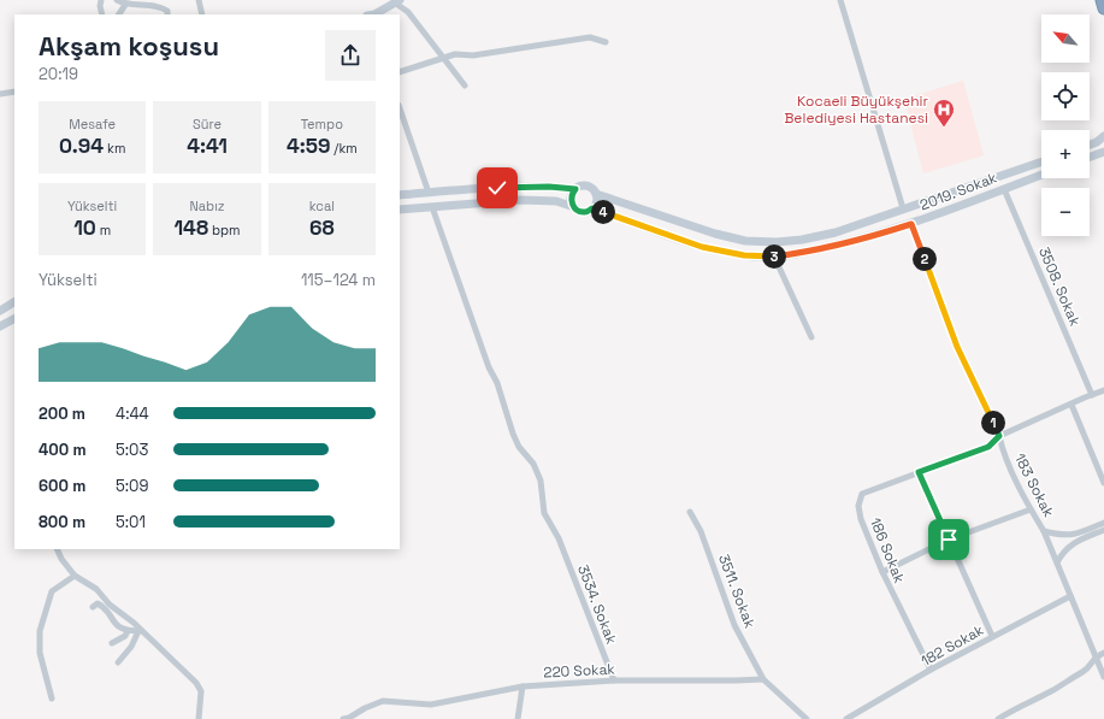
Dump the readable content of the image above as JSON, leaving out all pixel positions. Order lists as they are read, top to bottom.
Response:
{
  "streets": {
    "street": [
      "2019. Sokak",
      "3508. Sokak",
      "183 Sokak",
      "186 Sokak",
      "3511. Sokak",
      "3534. Sokak",
      "182 Sokak",
      "220 Sokak"
    ]
  },
  "crossings": [
    ["2019. Sokak", "3508. Sokak"],
    ["2019. Sokak", "183 Sokak"],
    ["2019. Sokak", "3534. Sokak"],
    ["3508. Sokak", "186 Sokak"],
    ["183 Sokak", "186 Sokak"],
    ["183 Sokak", "182 Sokak"],
    ["186 Sokak", "182 Sokak"],
    ["3511. Sokak", "220 Sokak"],
    ["3534. Sokak", "220 Sokak"]
  ],
  "places": {
    "hospital": ["Kocaeli Büyükşehir Belediyesi Hastanesi"]
  },
  "north": "top left",
  "page": {
    "map_buttons": ["+", "−"],
    "heading": ["Akşam koşusu", "20:19"],
    "stats": [
      ["Mesafe", "0.94 km"],
      ["Süre", "4:41"],
      ["Tempo", "4:59 /km"],
      ["Yükselti", "10 m"],
      ["Nabız", "148 bpm"],
      ["kcal", "68"]
    ],
    "pins": [
      "4",
      "3",
      "2",
      "1"
    ],
    "chart": ["Yükselti", "115–124 m"],
    "list": [
      {
        "name": "200 m",
        "note": "4:44"
      },
      {
        "name": "400 m",
        "note": "5:03"
      },
      {
        "name": "600 m",
        "note": "5:09"
      },
      {
        "name": "800 m",
        "note": "5:01"
      }
    ]
  }
}
